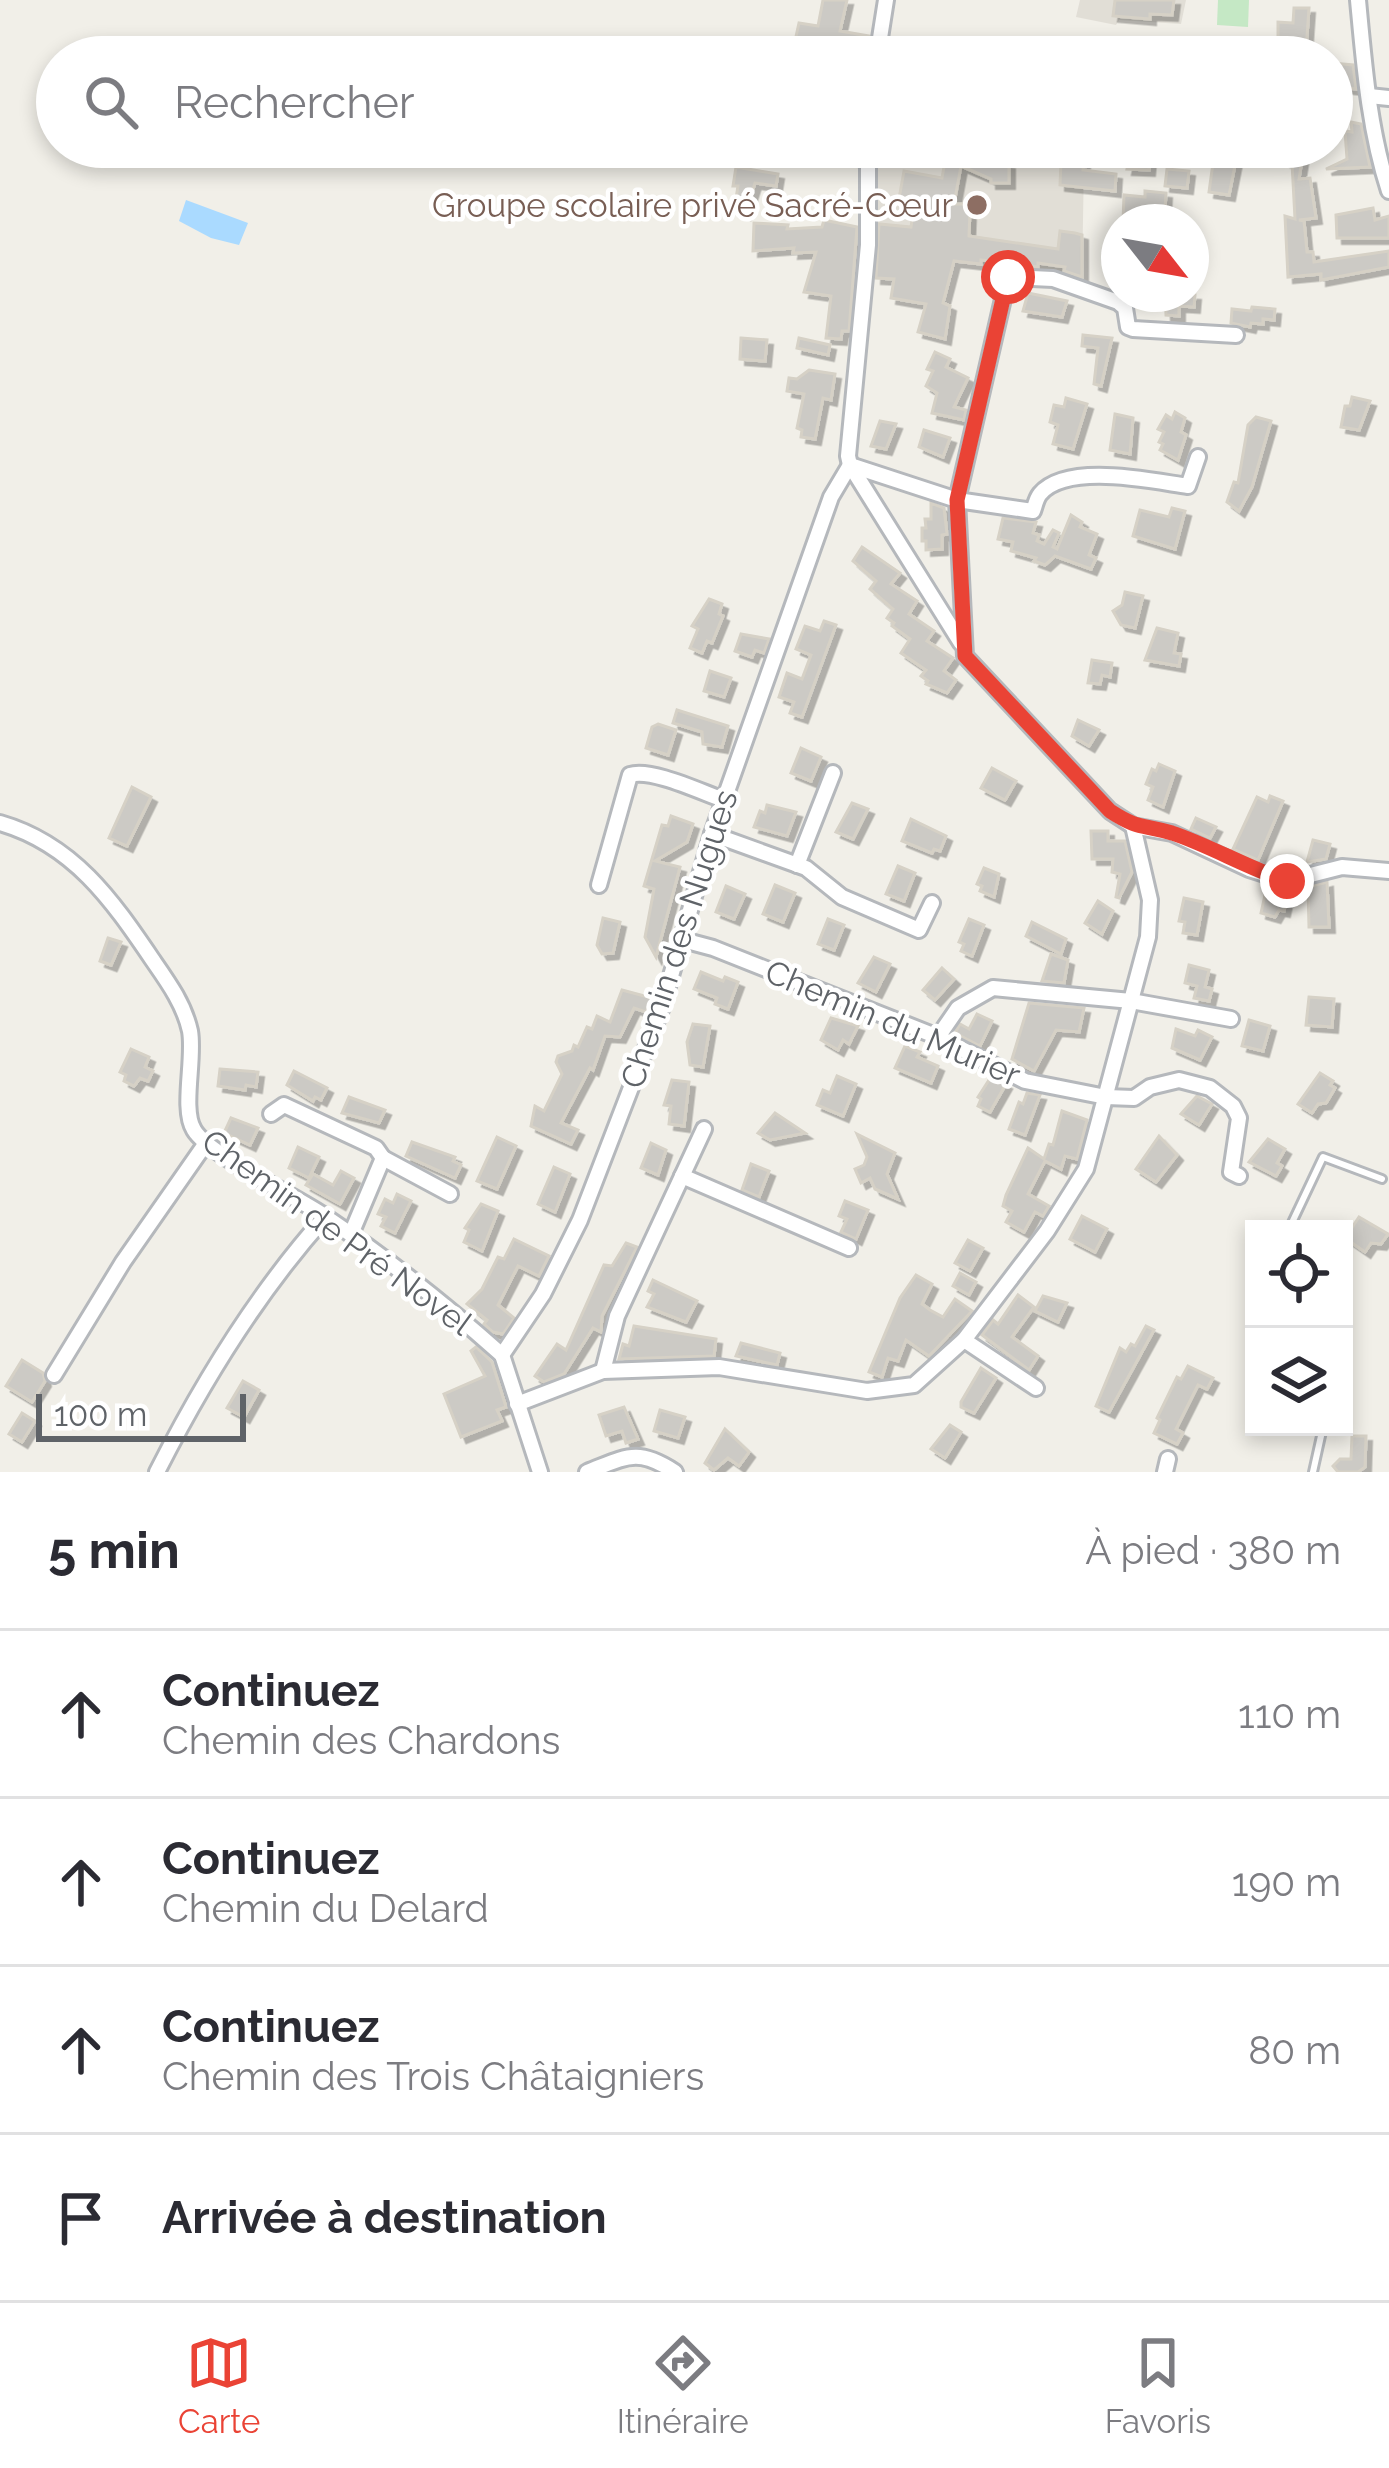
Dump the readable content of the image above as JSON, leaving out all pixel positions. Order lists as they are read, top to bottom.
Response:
{
  "streets": {
    "street": ["Chemin des Nugues", "Chemin du Murier", "Chemin de Pré Novel"]
  },
  "crossings": [
    ["Chemin des Nugues", "Chemin du Murier"],
    ["Chemin des Nugues", "Chemin de Pré Novel"]
  ],
  "places": ["Groupe scolaire privé Sacré-Cœur"],
  "scale_bar": "100 m",
  "north": "bottom right",
  "page": {
    "search": "Rechercher",
    "scale": "100 m",
    "heading": ["5 min", "À pied · 380 m"],
    "list": [
      ["Continuez", "Chemin des Chardons", "110 m"],
      ["Continuez", "Chemin du Delard", "190 m"],
      ["Continuez", "Chemin des Trois Châtaigniers", "80 m"],
      "Arrivée à destination"
    ],
    "nav": ["Carte", "Itinéraire", "Favoris"]
  }
}
